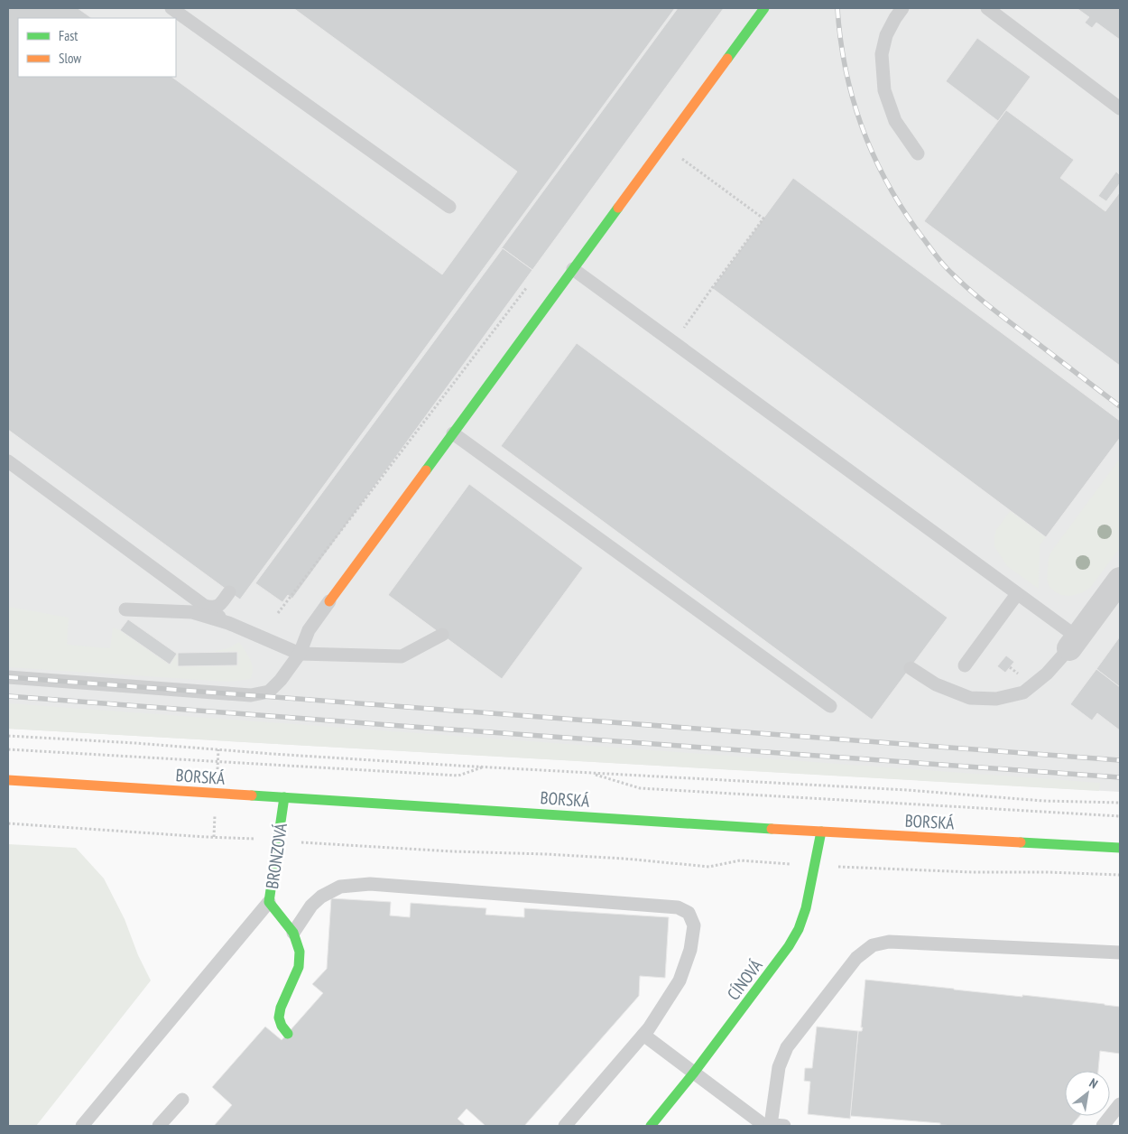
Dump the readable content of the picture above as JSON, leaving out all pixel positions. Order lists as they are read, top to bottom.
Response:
{
  "streets": {
    "street": ["BORSKÁ", "BRONZOVÁ", "CÍNOVÁ"]
  },
  "crossings": [
    ["BORSKÁ", "BRONZOVÁ"],
    ["BORSKÁ", "CÍNOVÁ"]
  ],
  "legend": ["Fast", "Slow"],
  "north": "top right"
}
